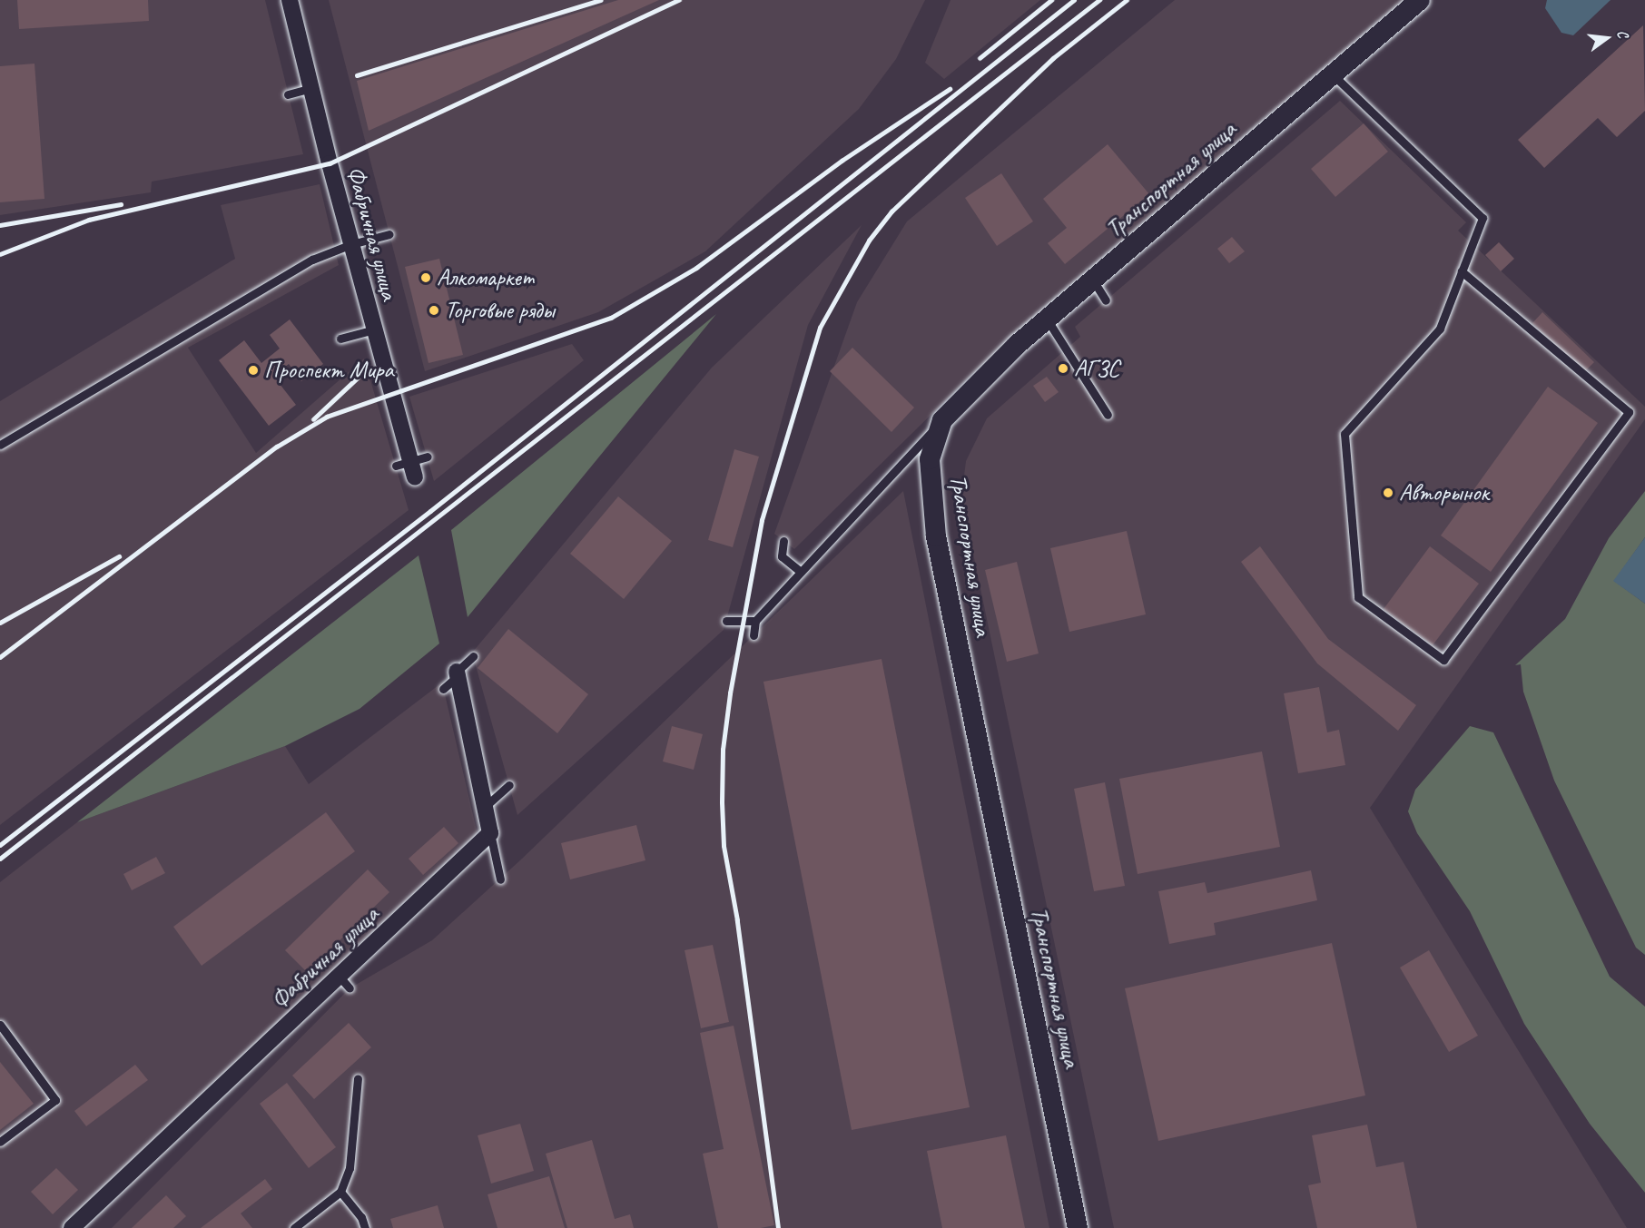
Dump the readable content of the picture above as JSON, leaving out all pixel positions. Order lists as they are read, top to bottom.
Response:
{
  "streets": {
    "street": ["Транспортная улица", "Фабричная улица"]
  },
  "places": [
    "Алкомаркет",
    "Торговые ряды",
    "АГЗС",
    "Проспект Мира",
    "Авторынок"
  ],
  "north": "right"
}
